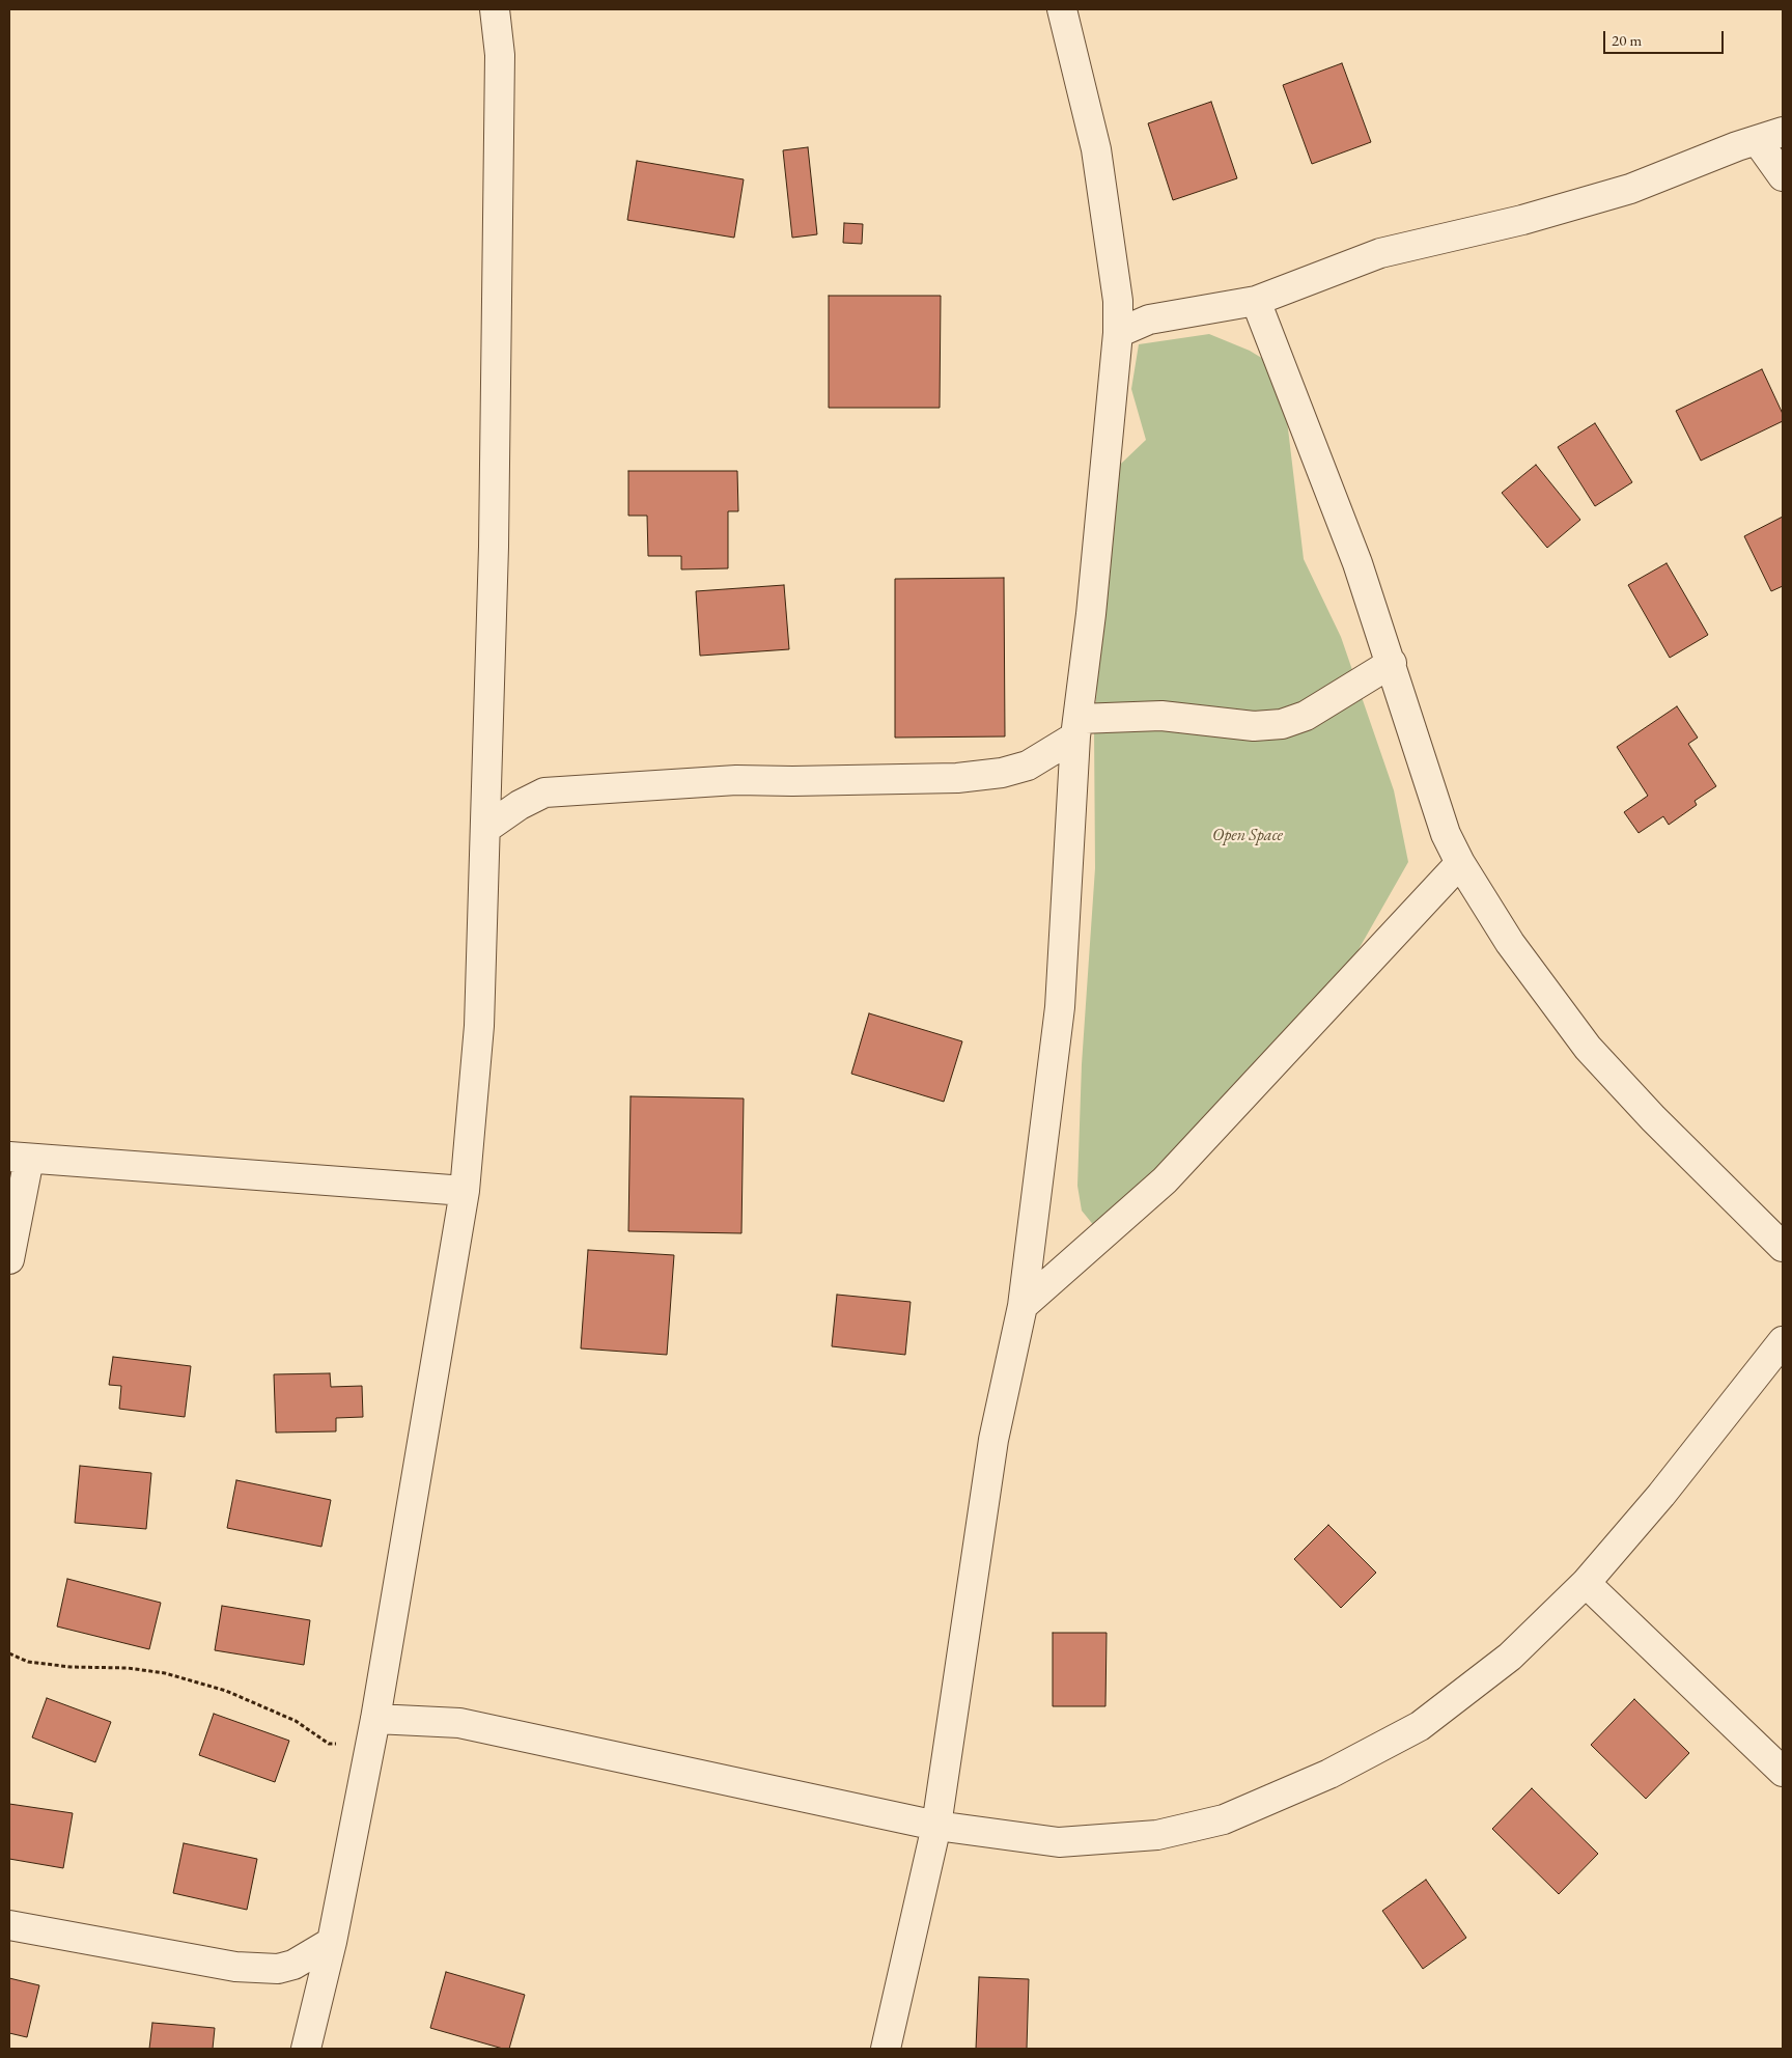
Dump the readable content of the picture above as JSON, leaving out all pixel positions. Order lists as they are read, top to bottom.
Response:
{
  "parks": ["Open Space"],
  "scale_bar": "20 m"
}
